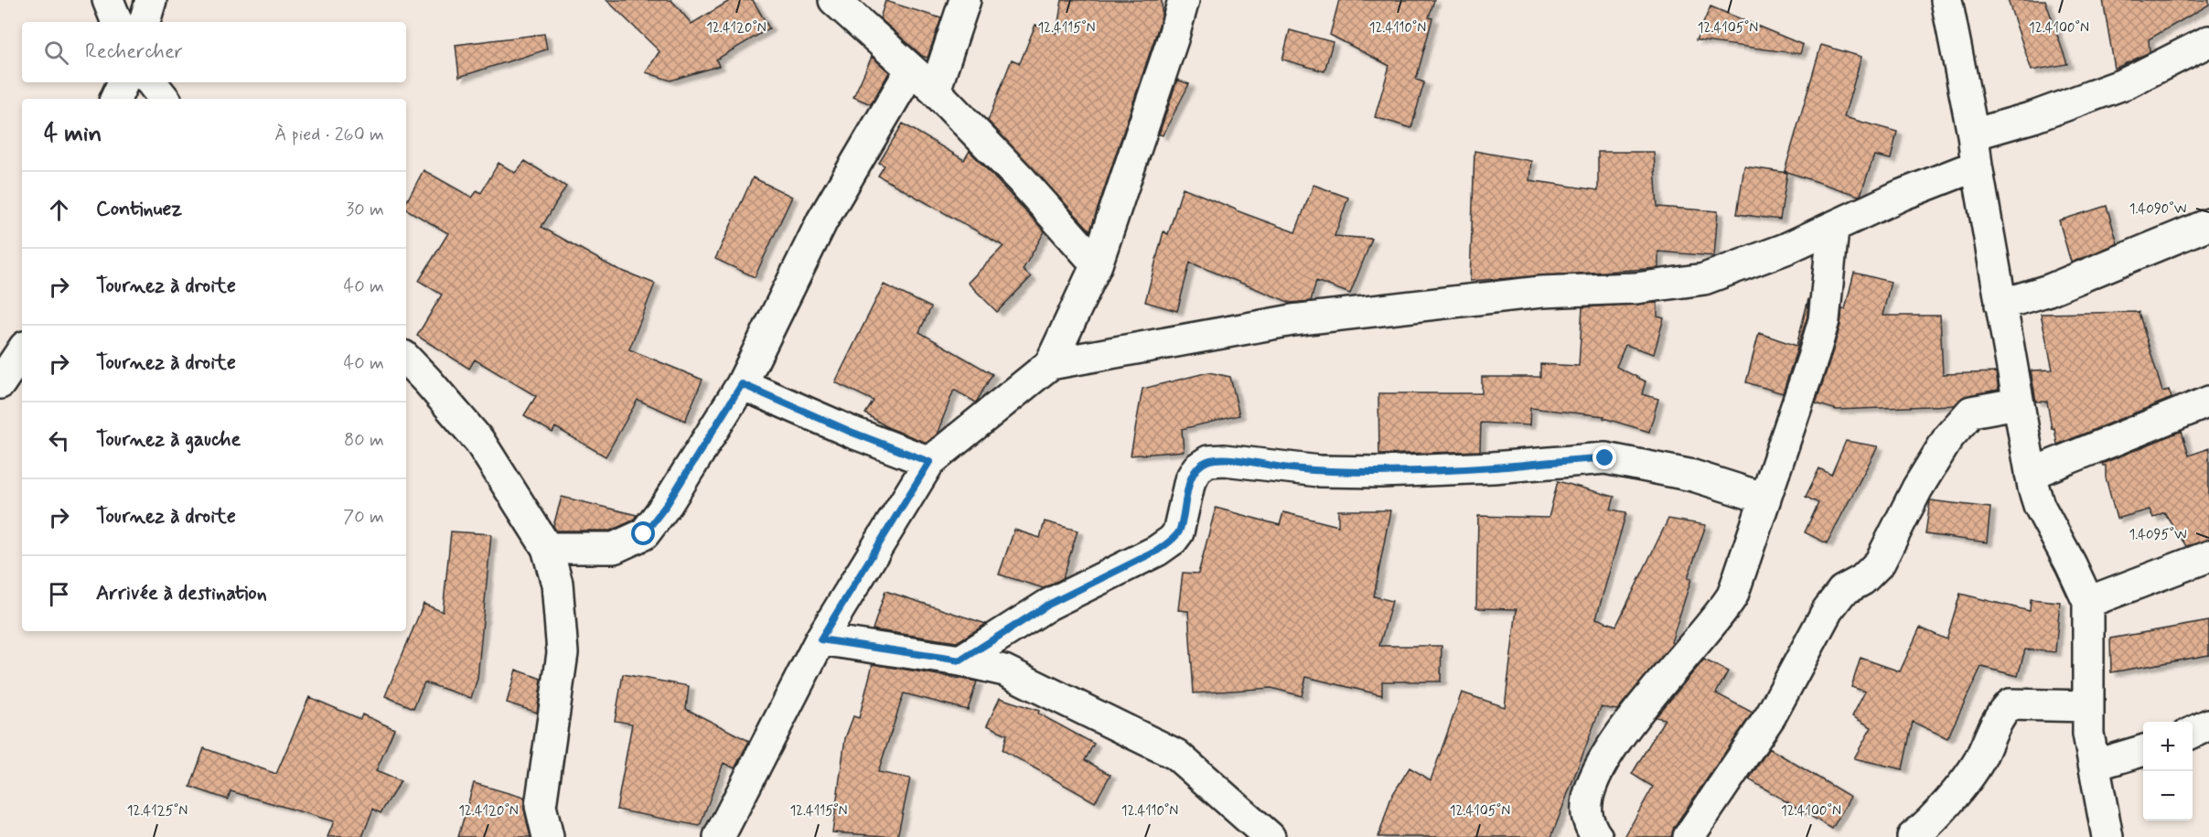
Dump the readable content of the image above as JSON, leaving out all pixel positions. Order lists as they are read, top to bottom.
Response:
{
  "page": {
    "search": "Rechercher",
    "heading": ["4 min", "À pied · 260 m"],
    "list": [
      ["Continuez", "30 m"],
      ["Tournez à droite", "40 m"],
      ["Tournez à droite", "40 m"],
      ["Tournez à gauche", "80 m"],
      ["Tournez à droite", "70 m"],
      "Arrivée à destination"
    ],
    "map_buttons": ["+", "−"]
  },
  "coordinates": [
    "12.4120°N",
    "12.4115°N",
    "12.4110°N",
    "12.4105°N",
    "12.4100°N",
    "1.4090°W",
    "1.4095°W",
    "12.4125°N"
  ]
}
